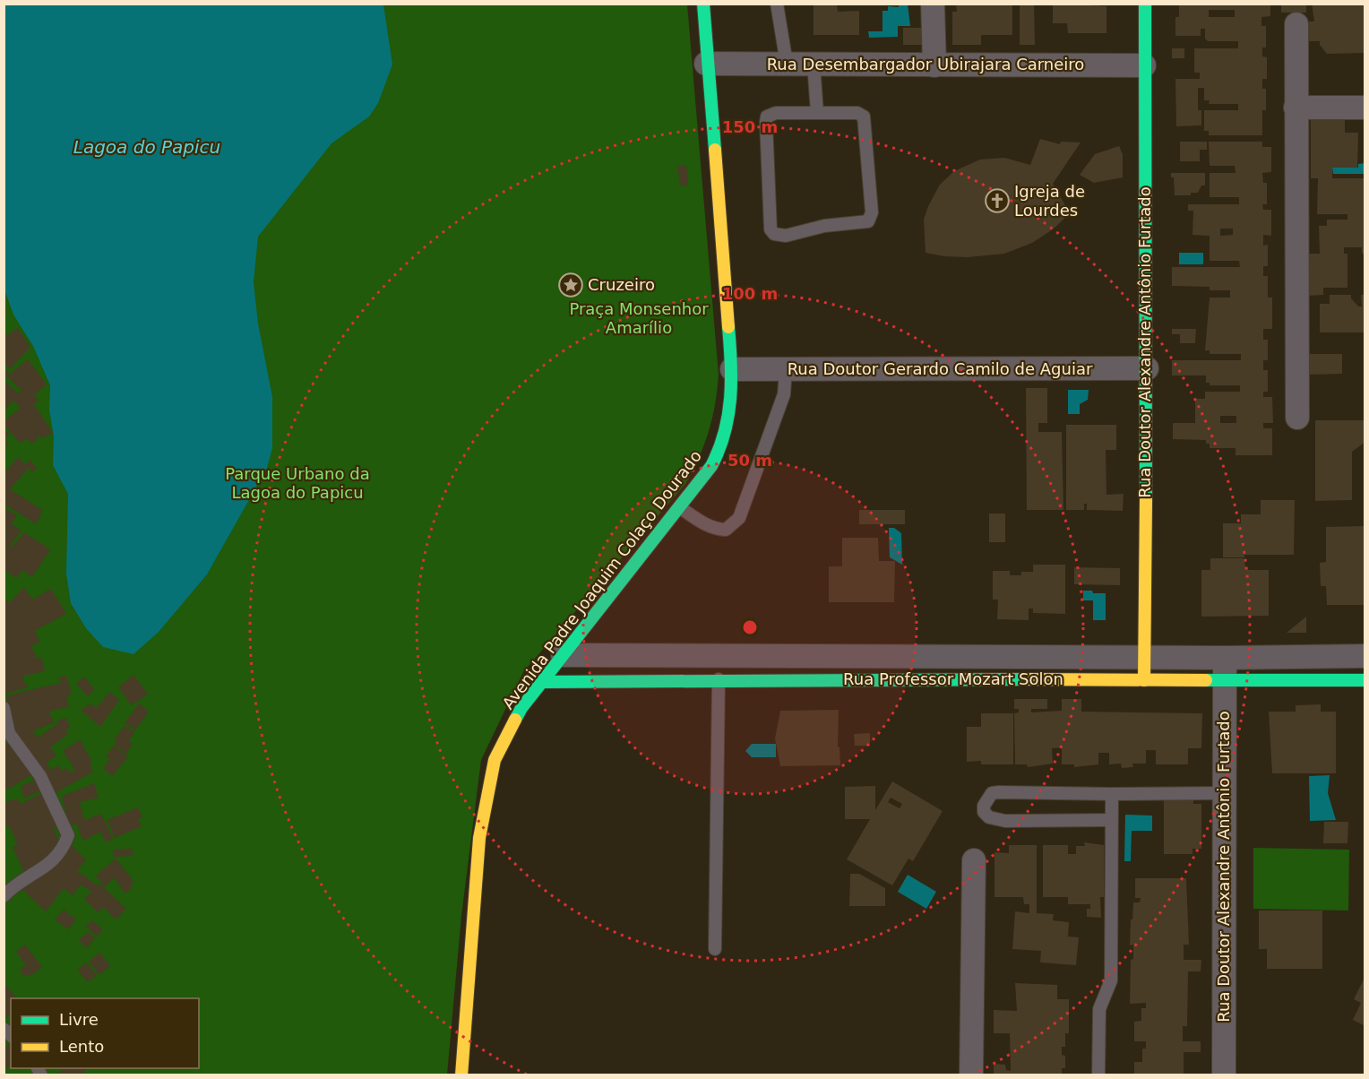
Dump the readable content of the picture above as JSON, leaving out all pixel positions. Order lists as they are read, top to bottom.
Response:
{
  "streets": {
    "street": [
      "Rua Desembargador Ubirajara Carneiro",
      "Rua Doutor Alexandre Antônio Furtado",
      "Rua Doutor Gerardo Camilo de Aguiar",
      "Avenida Padre Joaquim Colaço Dourado",
      "Rua Professor Mozart Solon"
    ]
  },
  "crossings": [
    ["Rua Desembargador Ubirajara Carneiro", "Rua Doutor Alexandre Antônio Furtado"],
    ["Rua Desembargador Ubirajara Carneiro", "Avenida Padre Joaquim Colaço Dourado"],
    ["Rua Doutor Alexandre Antônio Furtado", "Rua Doutor Gerardo Camilo de Aguiar"],
    ["Rua Doutor Alexandre Antônio Furtado", "Rua Professor Mozart Solon"],
    ["Rua Doutor Gerardo Camilo de Aguiar", "Avenida Padre Joaquim Colaço Dourado"],
    ["Avenida Padre Joaquim Colaço Dourado", "Rua Professor Mozart Solon"]
  ],
  "water": ["Lagoa do Papicu"],
  "parks": ["Praça Monsenhor Amarílio", "Parque Urbano da Lagoa do Papicu"],
  "places": {
    "church": ["Igreja de Lourdes"],
    "place": ["Cruzeiro"]
  },
  "legend": ["Livre", "Lento"],
  "rings": ["150 m", "100 m", "50 m"]
}
